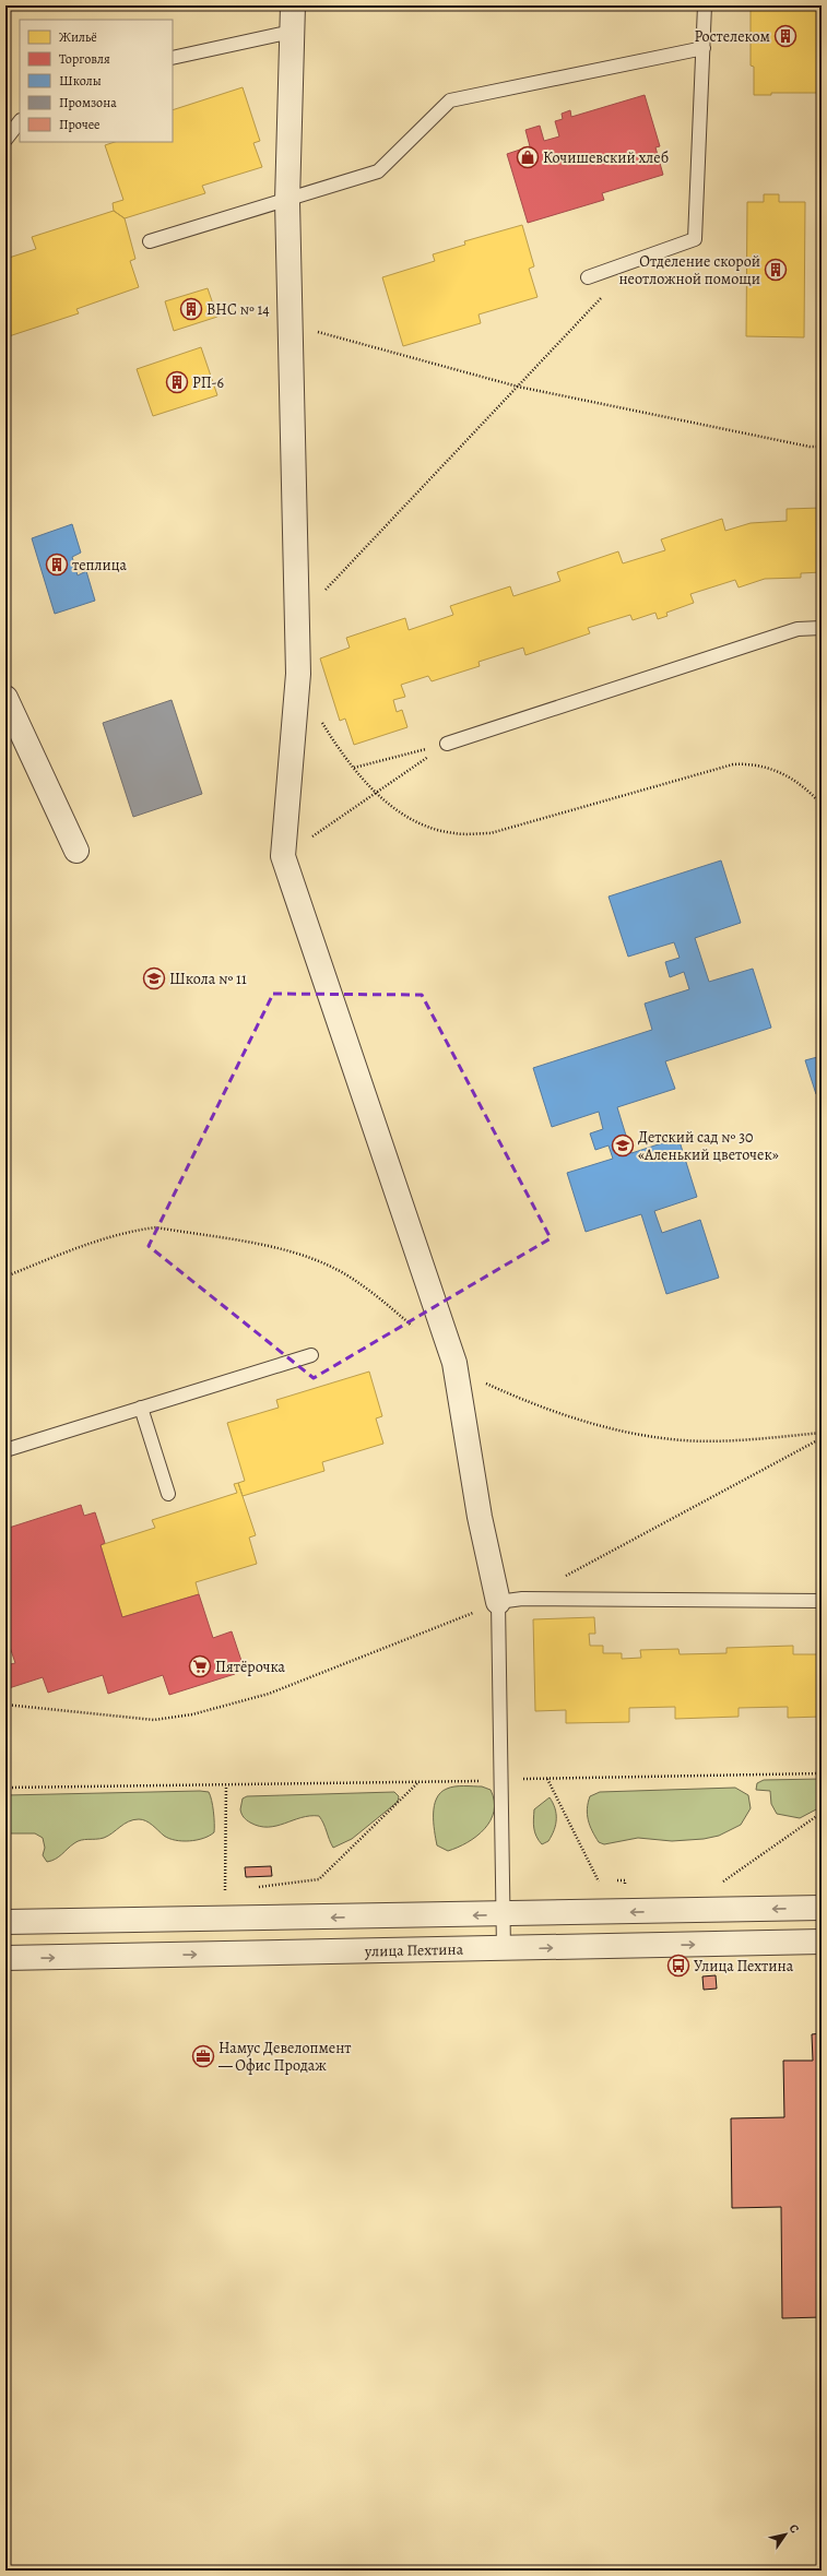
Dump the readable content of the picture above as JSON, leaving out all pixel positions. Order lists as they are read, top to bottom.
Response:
{
  "streets": {
    "street": ["улица Пехтина"]
  },
  "places": {
    "building": [
      "Ростелеком",
      "Отделение скорой неотложной помощи",
      "ВНС № 14",
      "РП-6",
      "теплица"
    ],
    "shop": ["Кочишевский хлеб"],
    "school or university": ["Школа № 11", "Детский сад № 30 «Аленький цветочек»"],
    "supermarket": ["Пятёрочка"],
    "bus stop": ["Улица Пехтина"],
    "office": ["Намус Девелопмент — Офис Продаж"]
  },
  "legend": [
    "Жильё",
    "Торговля",
    "Школы",
    "Промзона",
    "Прочее"
  ],
  "north": "top right"
}
